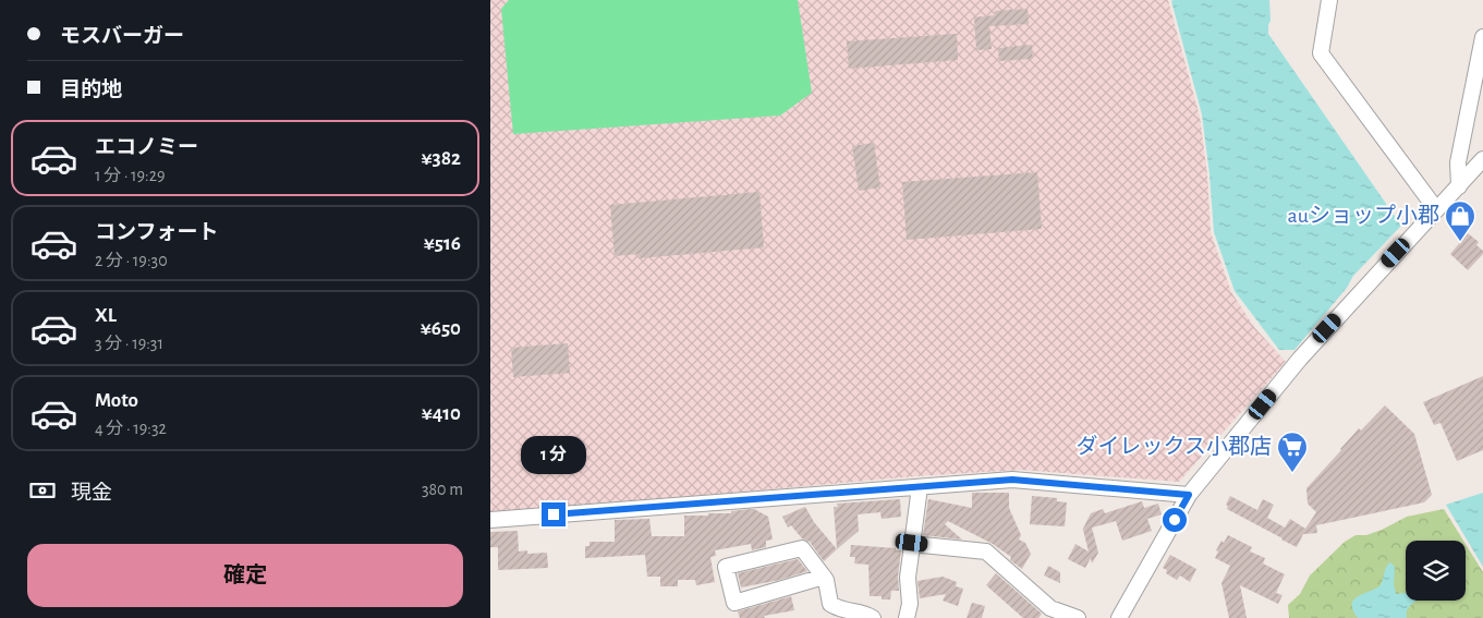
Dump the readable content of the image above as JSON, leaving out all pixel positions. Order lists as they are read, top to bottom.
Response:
{
  "places": {
    "shop": ["auショップ小郡"],
    "supermarket": ["ダイレックス小郡店"]
  },
  "page": {
    "banner": ["モスバーガー", "目的地"],
    "list": [
      {
        "name": "エコノミー",
        "note": "1 分 · 19:29",
        "value": "¥382"
      },
      {
        "name": "コンフォート",
        "note": "2 分 · 19:30",
        "value": "¥516"
      },
      {
        "name": "XL",
        "note": "3 分 · 19:31",
        "value": "¥650"
      },
      {
        "name": "Moto",
        "note": "4 分 · 19:32",
        "value": "¥410"
      }
    ],
    "bubble": "1 分",
    "pay": ["現金", "380 m"],
    "buttons": "確定"
  }
}
